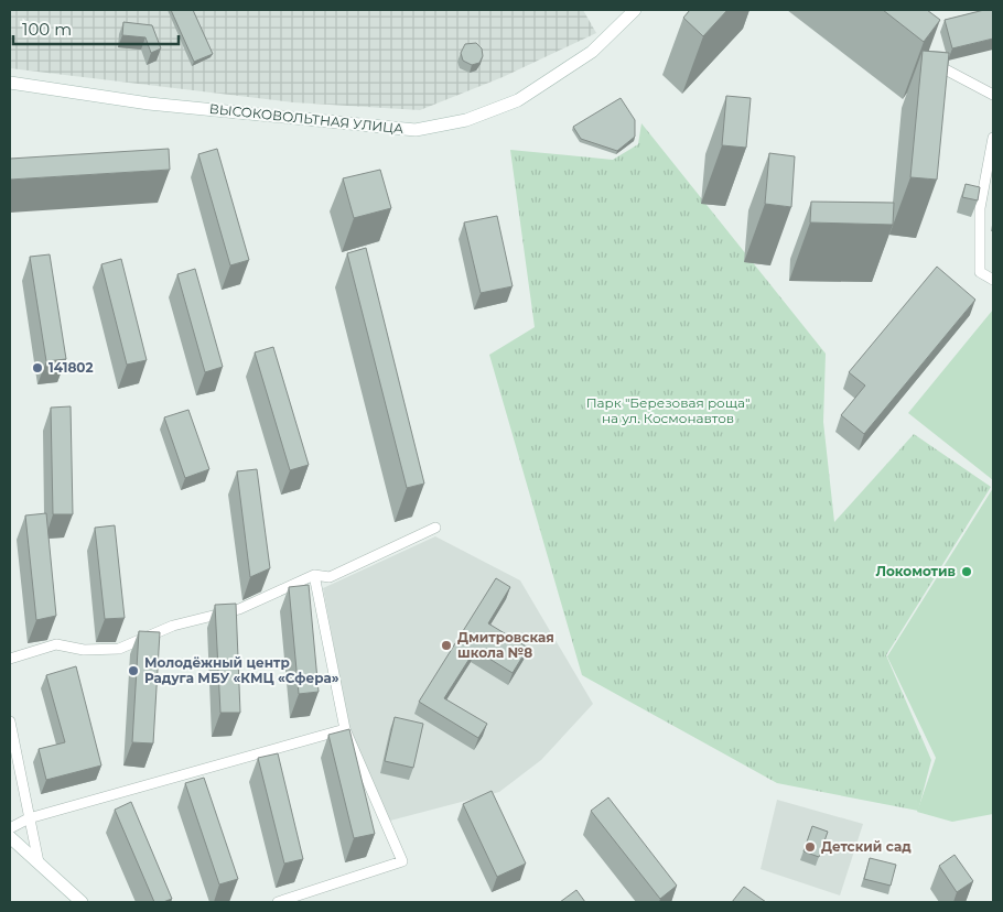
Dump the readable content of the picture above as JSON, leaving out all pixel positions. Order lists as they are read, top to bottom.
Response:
{
  "streets": {
    "main road": ["ВЫСОКОВОЛЬТНАЯ УЛИЦА"]
  },
  "parks": ["Парк \"Березовая роща\" на ул. Космонавтов"],
  "places": [
    "141802",
    "Локомотив",
    "Дмитровская школа №8",
    "Молодёжный центр Радуга МБУ «КМЦ «Сфера»",
    "Детский сад"
  ],
  "scale_bar": "100 m"
}
